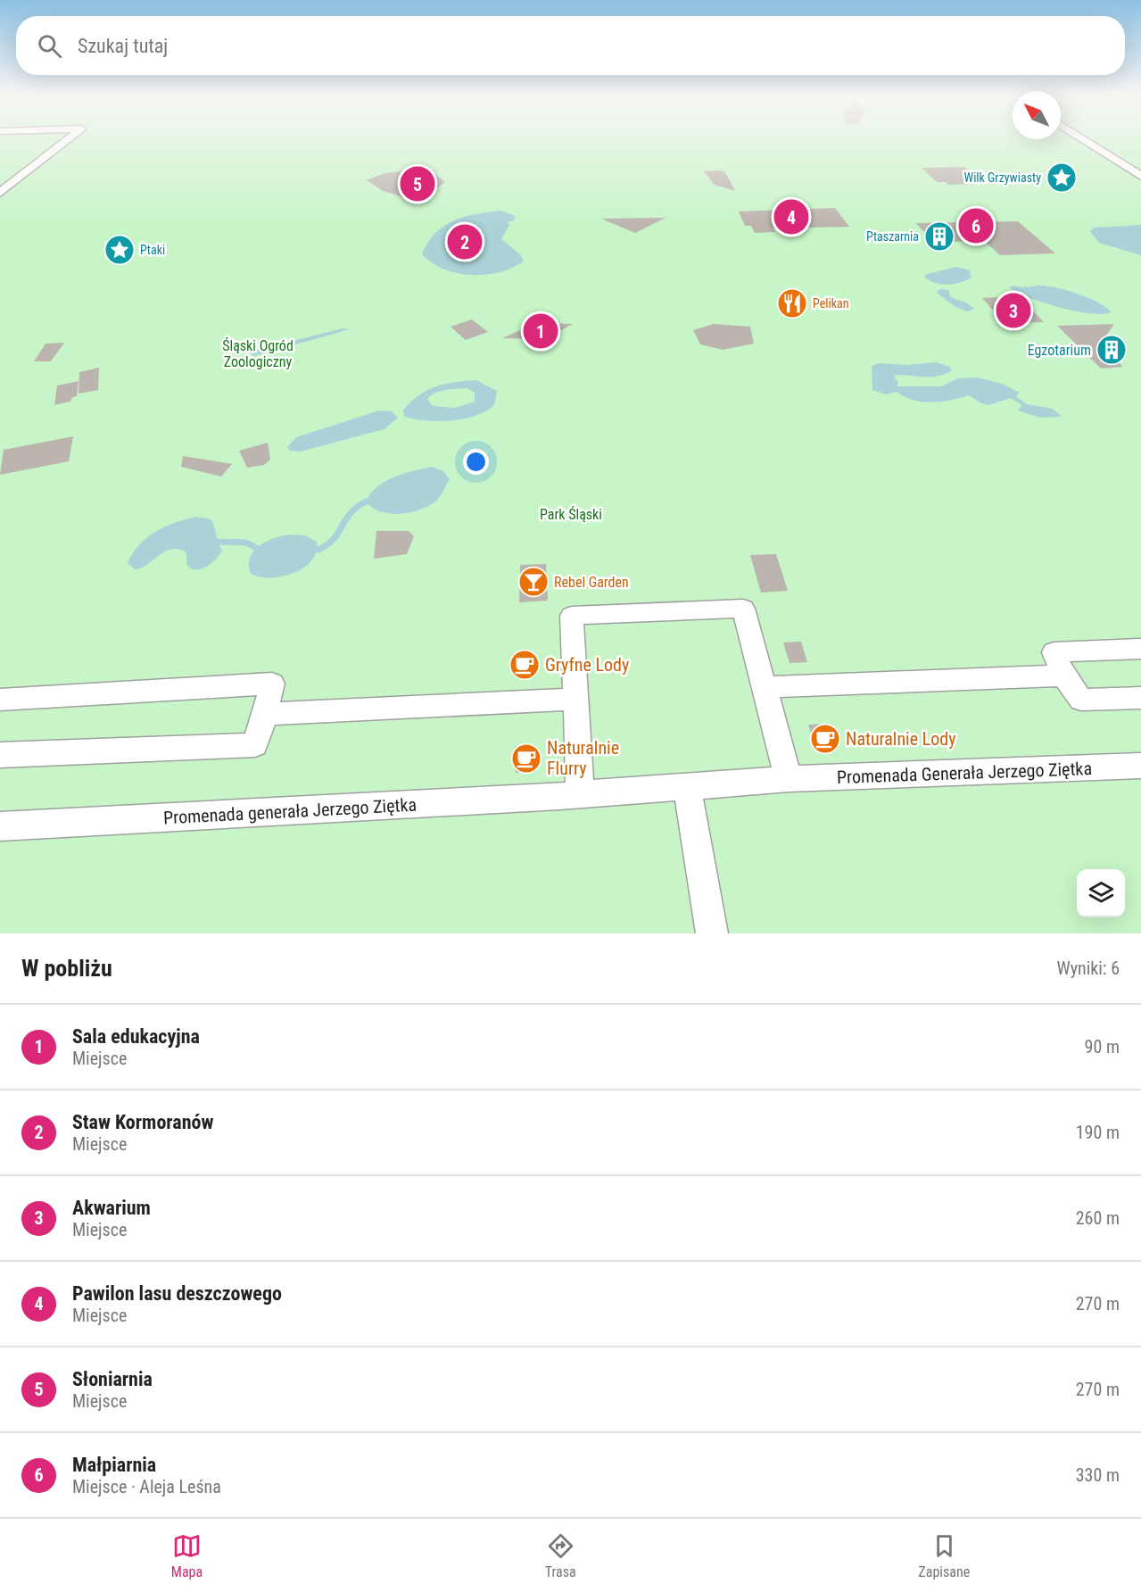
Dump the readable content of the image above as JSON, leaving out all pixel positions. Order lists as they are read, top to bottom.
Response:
{
  "streets": {
    "street": ["Promenada Generała Jerzego Ziętka", "Promenada generała Jerzego Ziętka"]
  },
  "crossings": [
    ["Promenada Generała Jerzego Ziętka", "Promenada generała Jerzego Ziętka"]
  ],
  "parks": ["Śląski Ogród Zoologiczny", "Park Śląski"],
  "places": {
    "place": ["Wilk Grzywiasty", "Ptaki"],
    "building": ["Ptaszarnia", "Egzotarium"],
    "restaurant": ["Pelikan"],
    "bar": ["Rebel Garden"],
    "cafe": ["Gryfne Lody", "Naturalnie Lody", "Naturalnie Flurry"]
  },
  "north": "top left",
  "page": {
    "search": "Szukaj tutaj",
    "pins": [
      "5",
      "4",
      "6",
      "2",
      "3",
      "1"
    ],
    "heading": ["W pobliżu", "Wyniki: 6"],
    "list": [
      {
        "mark": "1",
        "name": "Sala edukacyjna",
        "note": "Miejsce",
        "value": "90 m"
      },
      {
        "mark": "2",
        "name": "Staw Kormoranów",
        "note": "Miejsce",
        "value": "190 m"
      },
      {
        "mark": "3",
        "name": "Akwarium",
        "note": "Miejsce",
        "value": "260 m"
      },
      {
        "mark": "4",
        "name": "Pawilon lasu deszczowego",
        "note": "Miejsce",
        "value": "270 m"
      },
      {
        "mark": "5",
        "name": "Słoniarnia",
        "note": "Miejsce",
        "value": "270 m"
      },
      {
        "mark": "6",
        "name": "Małpiarnia",
        "note": "Miejsce · Aleja Leśna",
        "value": "330 m"
      }
    ],
    "nav": ["Mapa", "Trasa", "Zapisane"]
  }
}
